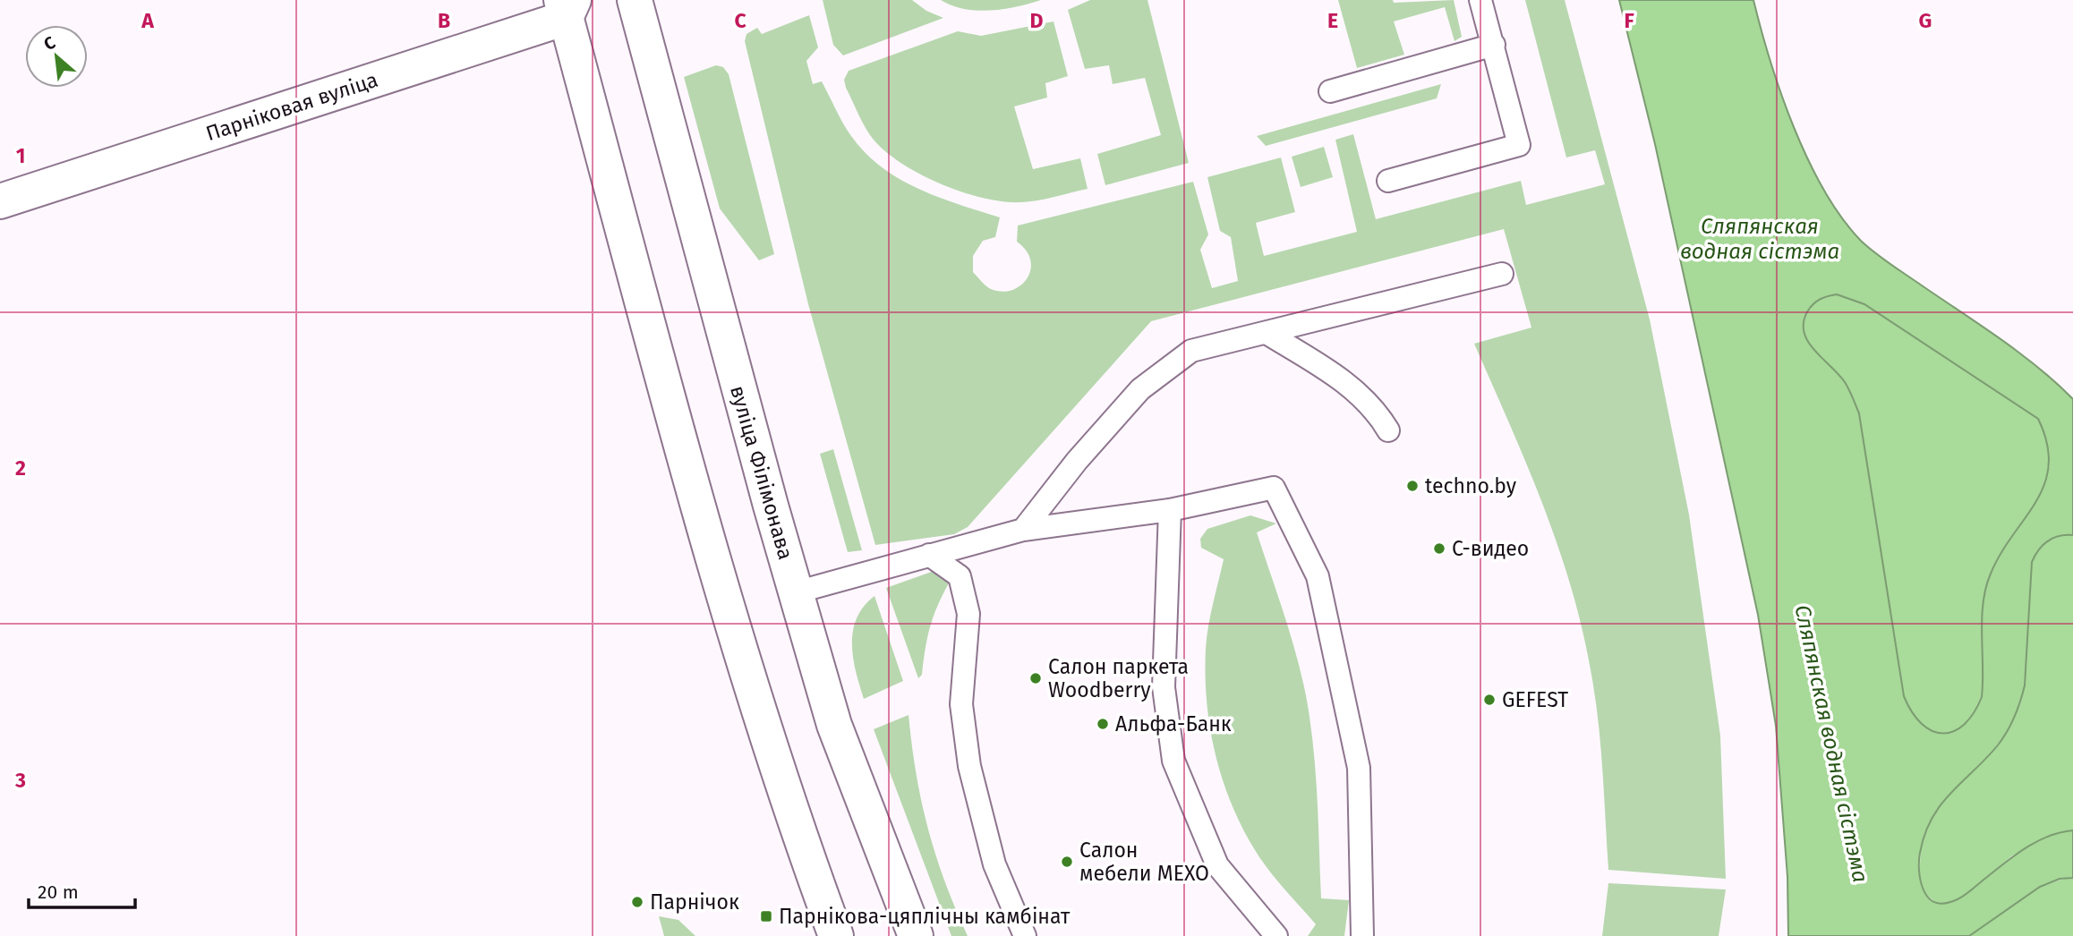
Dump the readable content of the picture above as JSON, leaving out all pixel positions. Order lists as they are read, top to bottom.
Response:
{
  "streets": {
    "main road": ["Парніковая вуліца", "вуліца Філімонава"]
  },
  "water": ["Сляпянская водная сістэма"],
  "places": {
    "other": [
      "techno.by",
      "С-видео",
      "Салон паркета Woodberry",
      "GEFEST",
      "Альфа-Банк",
      "Салон мебели MEXO",
      "Парнічoк"
    ],
    "transit": ["Парнікова-цяплічны камбінат"]
  },
  "scale_bar": "20 m",
  "north": "top left",
  "grid": {
    "columns": [
      "A",
      "B",
      "C",
      "D",
      "E",
      "F",
      "G"
    ],
    "rows": ["1", "2", "3"]
  }
}
